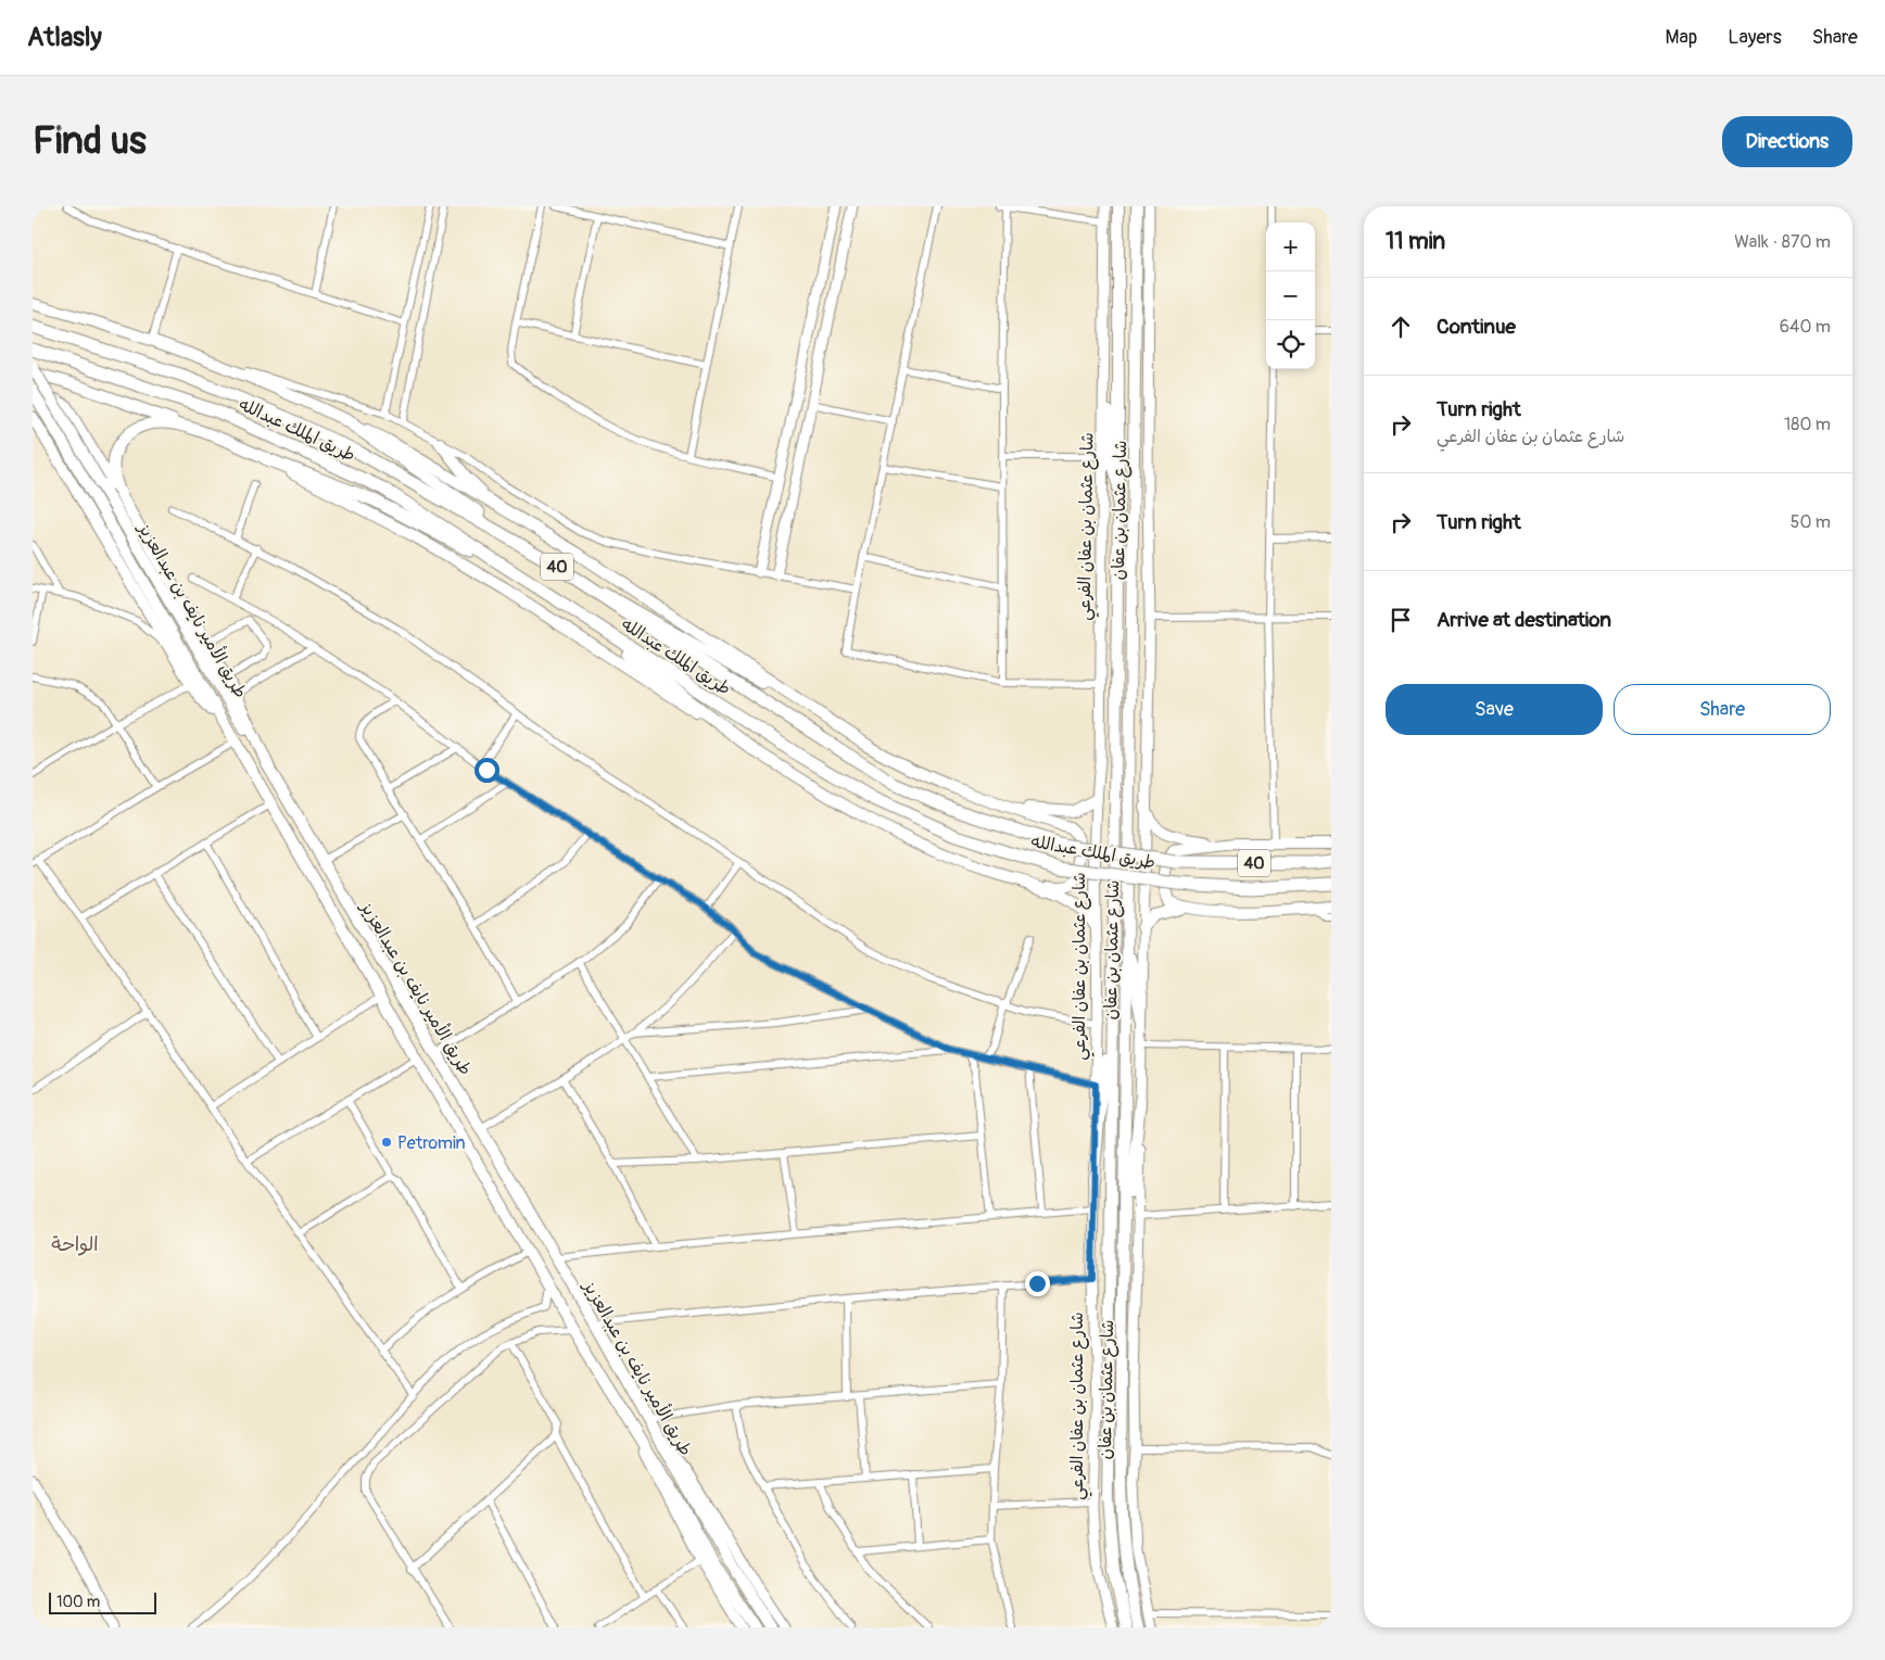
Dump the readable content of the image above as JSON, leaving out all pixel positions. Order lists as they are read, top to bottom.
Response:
{
  "streets": {
    "highway": ["طريق الملك عبدالله", "40"],
    "main road": ["شارع عثمان بن عفان", "شارع عثمان بن عفان الفرعي", "طريق الأمير نايف بن عبدالعزيز"]
  },
  "districts": ["الواحة"],
  "places": ["Petromin"],
  "scale_bar": "100 m",
  "page": {
    "header": "Atlasly",
    "nav": ["Map", "Layers", "Share"],
    "buttons": [
      "Directions",
      ["Save", "Share"]
    ],
    "title": "Find us",
    "heading": ["11 min", "Walk · 870 m"],
    "map_buttons": ["+", "−"],
    "list": [
      ["Continue", "640 m"],
      ["Turn right", "شارع عثمان بن عفان الفرعي", "180 m"],
      ["Turn right", "50 m"],
      "Arrive at destination"
    ],
    "scale": "100 m"
  }
}
